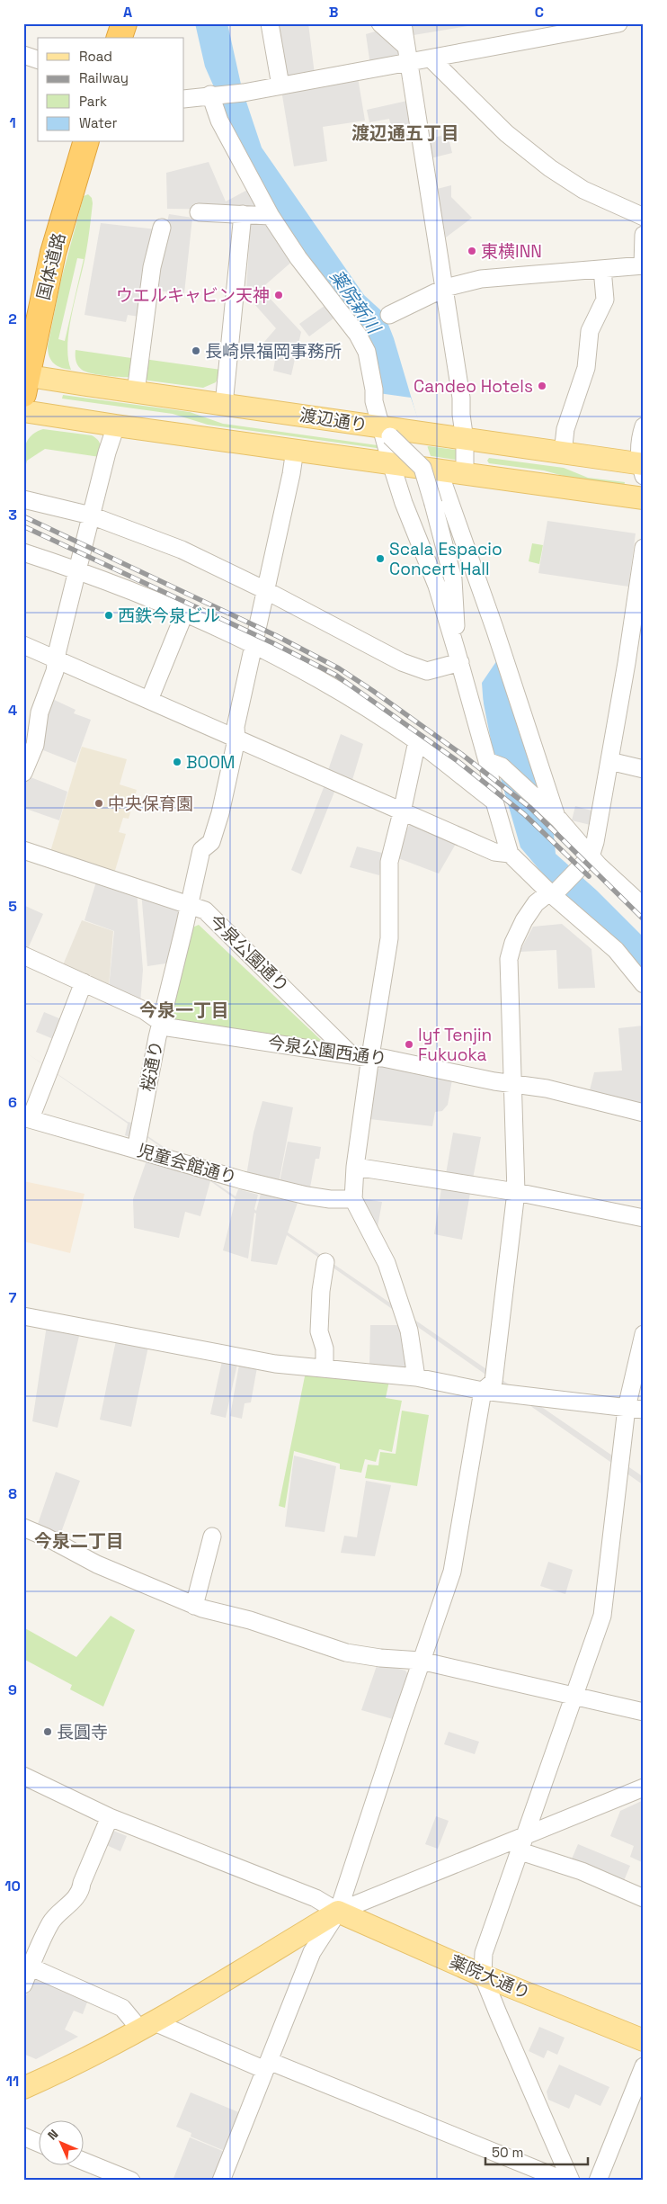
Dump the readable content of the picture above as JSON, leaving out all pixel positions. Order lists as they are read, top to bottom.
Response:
{
  "streets": {
    "highway": ["国体道路"],
    "main road": ["渡辺通り", "薬院大通り"],
    "street": [
      "今泉公園通り",
      "今泉公園西通り",
      "桜通り",
      "児童会館通り"
    ]
  },
  "crossings": [
    ["国体道路", "渡辺通り"],
    ["渡辺通り", "桜通り"],
    ["今泉公園通り", "今泉公園西通り"],
    ["今泉公園通り", "桜通り"],
    ["今泉公園西通り", "桜通り"],
    ["桜通り", "児童会館通り"]
  ],
  "districts": ["渡辺通五丁目", "今泉一丁目", "今泉二丁目"],
  "water": ["薬院新川"],
  "places": [
    "東横INN",
    "ウエルキャビン天神",
    "長崎県福岡事務所",
    "Candeo Hotels",
    "Scala Espacio Concert Hall",
    "西鉄今泉ビル",
    "BOOM",
    "中央保育園",
    "lyf Tenjin Fukuoka",
    "長圓寺"
  ],
  "legend": [
    "Road",
    "Railway",
    "Park",
    "Water"
  ],
  "scale_bar": "50 m",
  "north": "top left",
  "grid": {
    "columns": ["A", "B", "C"],
    "rows": [
      "1",
      "2",
      "3",
      "4",
      "5",
      "6",
      "7",
      "8",
      "9",
      "10",
      "11"
    ]
  }
}
